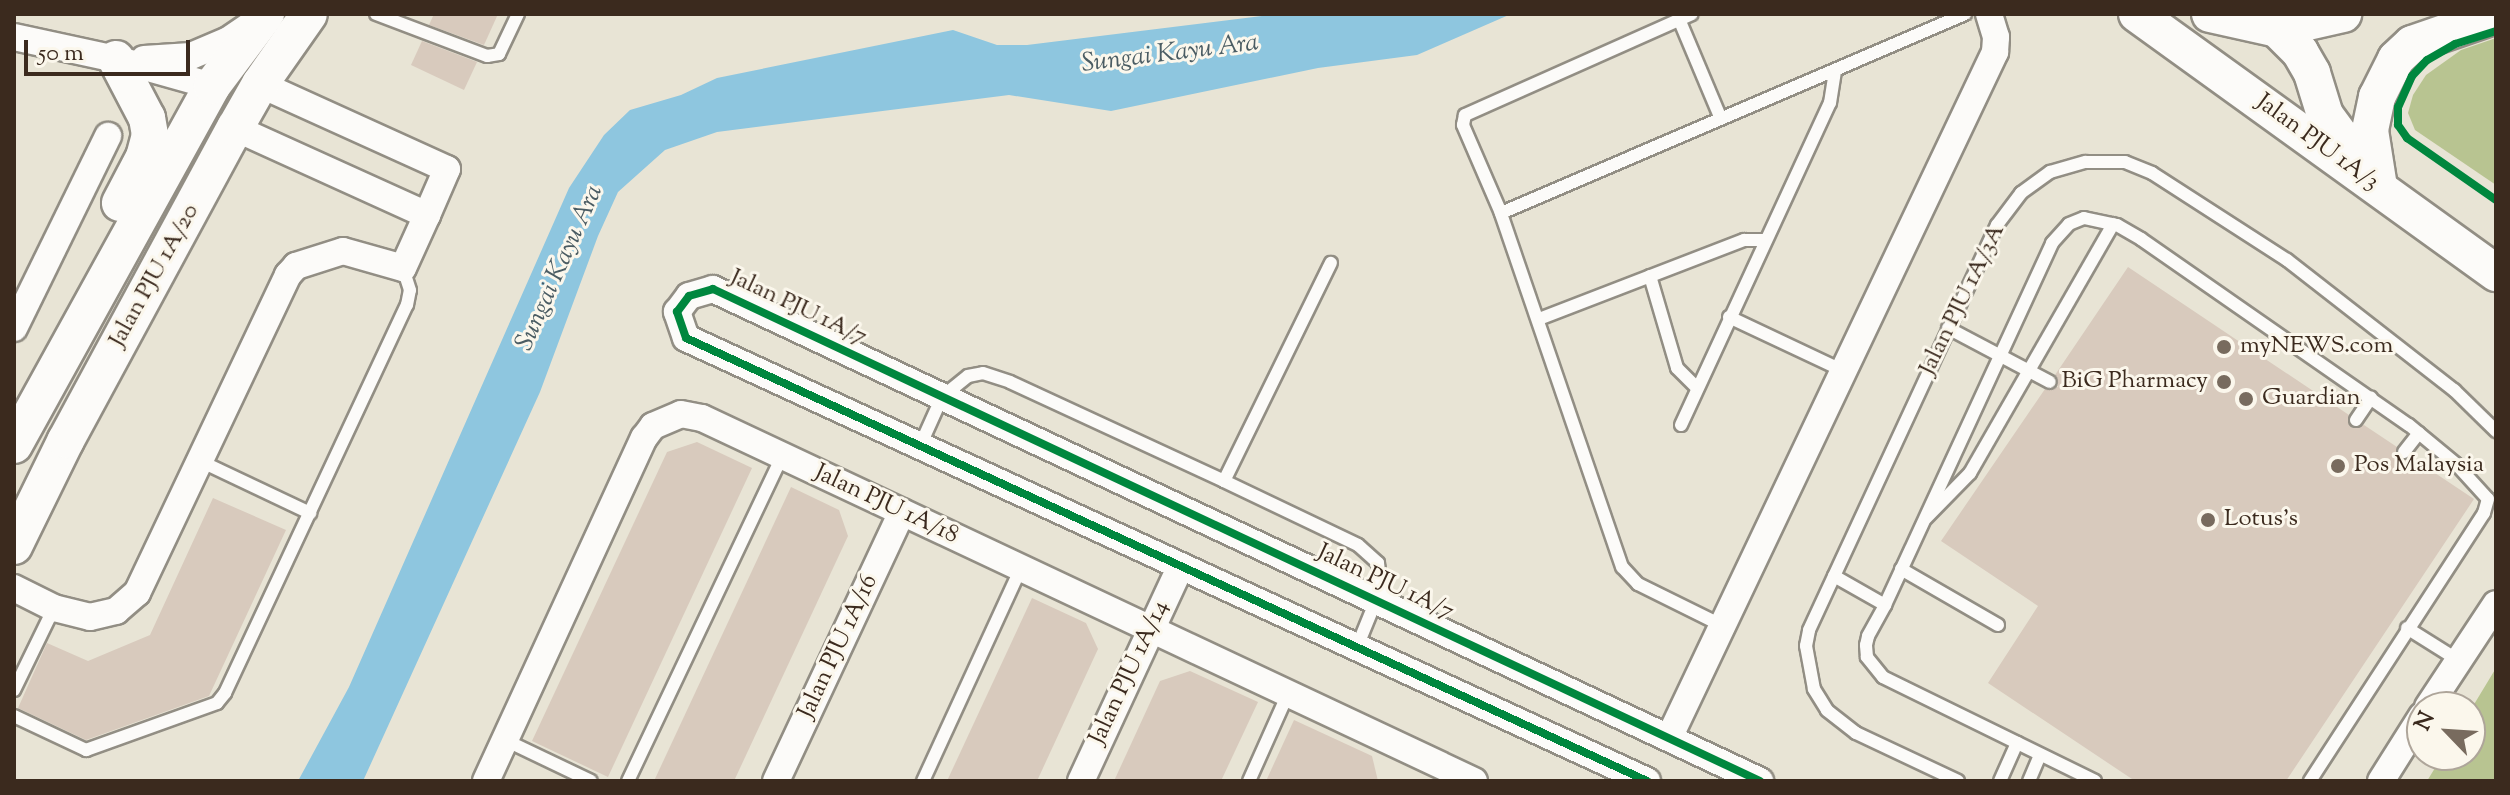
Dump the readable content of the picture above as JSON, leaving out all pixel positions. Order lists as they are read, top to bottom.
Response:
{
  "streets": {
    "street": [
      "Jalan PJU 1A/3",
      "Jalan PJU 1A/20",
      "Jalan PJU 1A/7",
      "Jalan PJU 1A/18",
      "Jalan PJU 1A/16",
      "Jalan PJU 1A/14"
    ],
    "lane": ["Jalan PJU 1A/3A"]
  },
  "crossings": [
    ["Jalan PJU 1A/7", "Jalan PJU 1A/14"],
    ["Jalan PJU 1A/18", "Jalan PJU 1A/16"],
    ["Jalan PJU 1A/18", "Jalan PJU 1A/14"]
  ],
  "water": ["Sungai Kayu Ara"],
  "places": [
    "myNEWS.com",
    "BiG Pharmacy",
    "Guardian",
    "Pos Malaysia",
    "Lotus's"
  ],
  "scale_bar": "50 m",
  "north": "top left"
}
